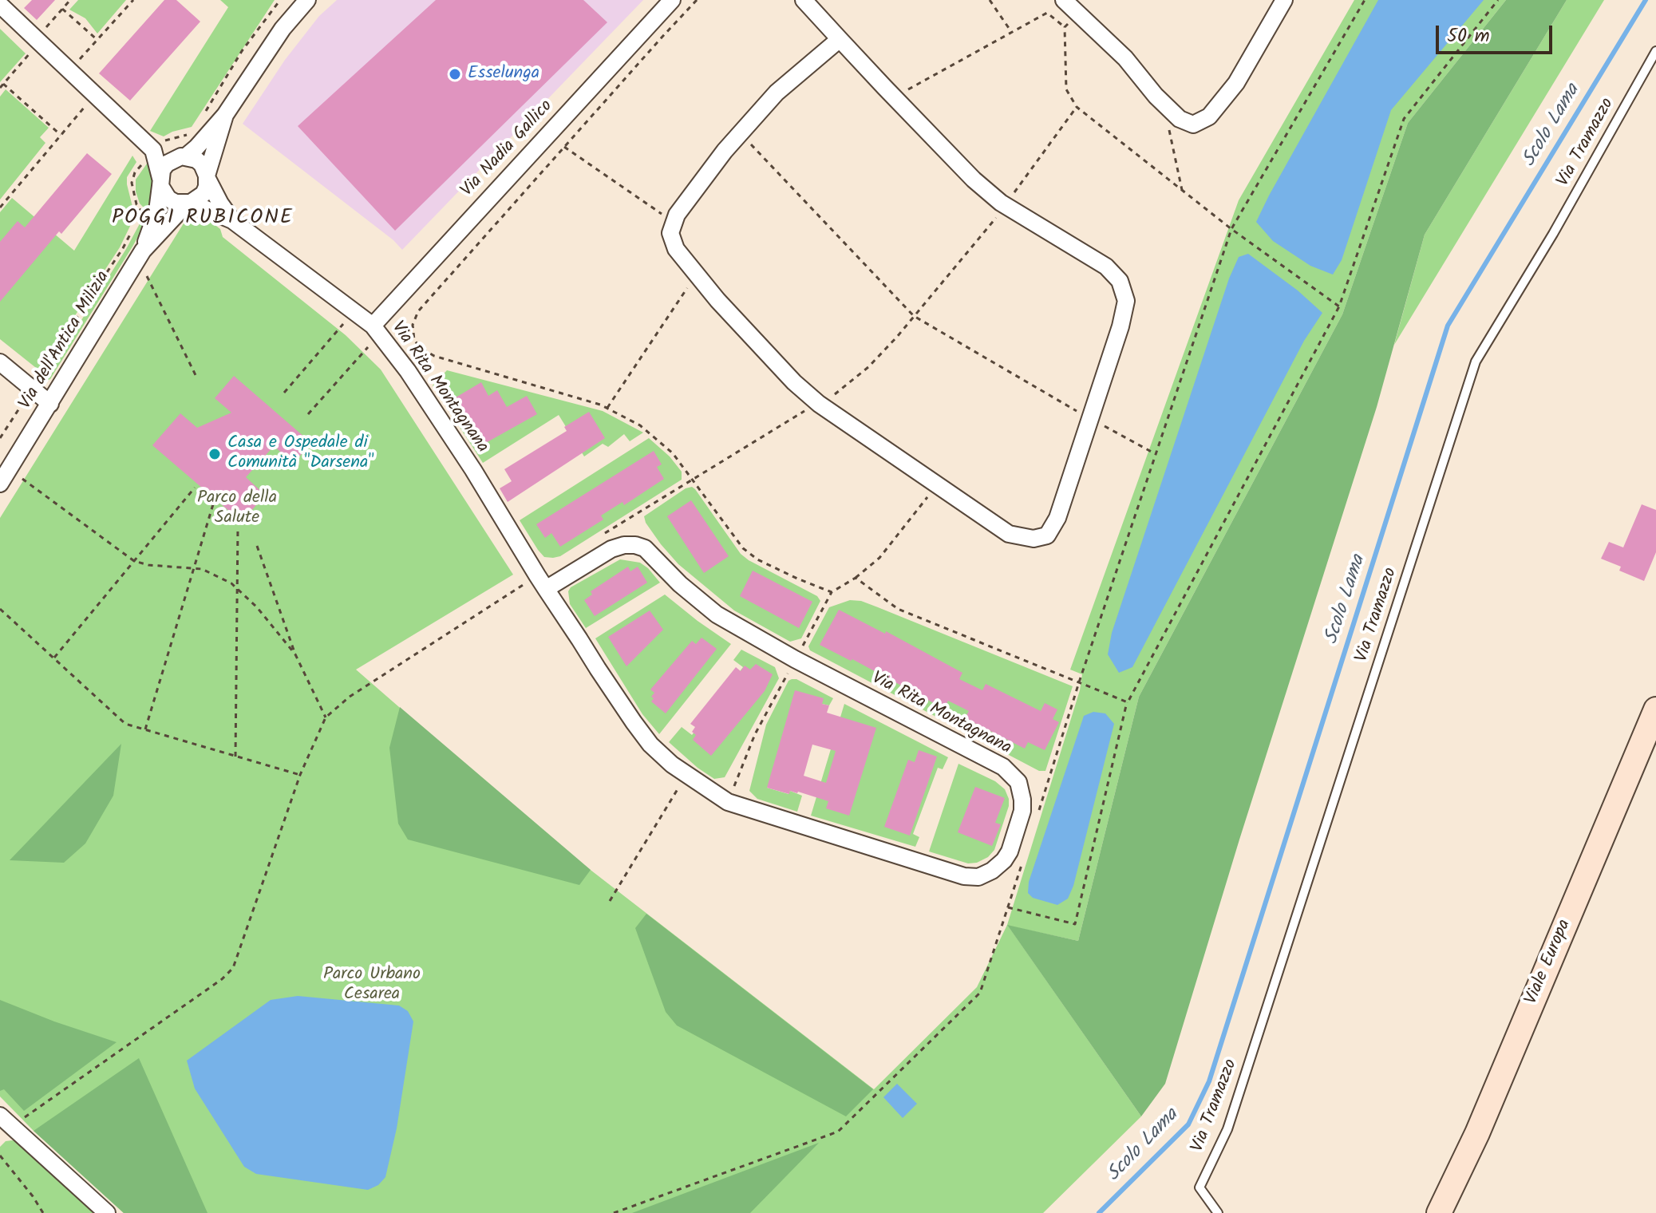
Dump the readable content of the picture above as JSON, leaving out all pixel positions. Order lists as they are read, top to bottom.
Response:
{
  "streets": {
    "main road": ["Viale Europa"],
    "street": ["Via Nadia Gallico", "Via dell'Antica Milizia", "Via Rita Montagnana"],
    "lane": ["Via Tramazzo"]
  },
  "crossings": [
    ["Via Nadia Gallico", "Via Rita Montagnana"],
    ["Via dell'Antica Milizia", "Via Rita Montagnana"]
  ],
  "districts": ["POGGI RUBICONE"],
  "water": ["Scolo Lama"],
  "parks": ["Parco della Salute", "Parco Urbano Cesarea"],
  "places": ["Esselunga", "Casa e Ospedale di Comunità \"Darsena\""],
  "scale_bar": "50 m"
}
